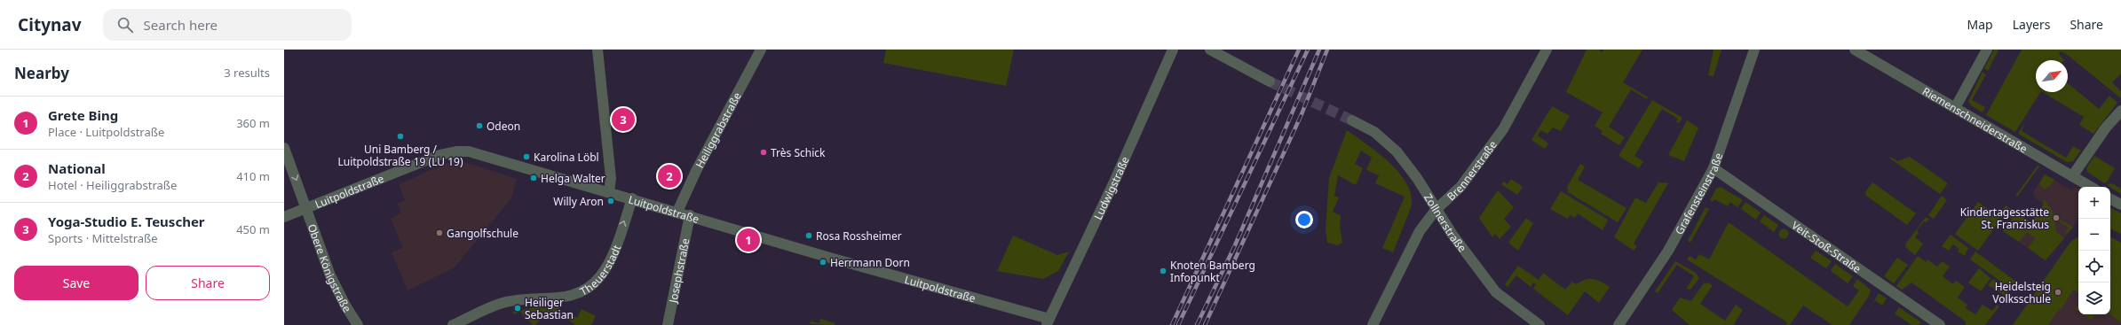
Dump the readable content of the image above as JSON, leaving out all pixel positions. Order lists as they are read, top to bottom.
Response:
{
  "streets": {
    "street": [
      "Riemenschneiderstraße",
      "Heiliggrabstraße",
      "Brennerstraße",
      "Ludwigstraße",
      "Luitpoldstraße",
      "Grafensteinstraße",
      "Zollnerstraße",
      "Veit-Stoß-Straße",
      "Obere Königstraße",
      "Theuerstadt",
      "Josephstraße"
    ]
  },
  "crossings": [
    ["Heiliggrabstraße", "Luitpoldstraße"],
    ["Brennerstraße", "Zollnerstraße"],
    ["Ludwigstraße", "Luitpoldstraße"],
    ["Luitpoldstraße", "Obere Königstraße"],
    ["Luitpoldstraße", "Theuerstadt"],
    ["Luitpoldstraße", "Josephstraße"],
    ["Grafensteinstraße", "Veit-Stoß-Straße"]
  ],
  "one_way": ["Theuerstadt"],
  "places": [
    "Odeon",
    "Uni Bamberg / Luitpoldstraße 19 (LU 19)",
    "Très Schick",
    "Karolina Löbl",
    "Helga Walter",
    "Willy Aron",
    "Kindertagesstätte St. Franziskus",
    "Gangolfschule",
    "Rosa Rossheimer",
    "Herrmann Dorn",
    "Knoten Bamberg Infopunkt",
    "Heidelsteig Volksschule",
    "Heiliger Sebastian"
  ],
  "north": "top right",
  "page": {
    "header": "Citynav",
    "search": "Search here",
    "nav": ["Map", "Layers", "Share"],
    "heading": ["Nearby", "3 results"],
    "list": [
      {
        "mark": "1",
        "name": "Grete Bing",
        "note": "Place · Luitpoldstraße",
        "value": "360 m"
      },
      {
        "mark": "2",
        "name": "National",
        "note": "Hotel · Heiliggrabstraße",
        "value": "410 m"
      },
      {
        "mark": "3",
        "name": "Yoga-Studio E. Teuscher",
        "note": "Sports · Mittelstraße",
        "value": "450 m"
      }
    ],
    "pins": ["3", "2", "1"],
    "map_buttons": ["+", "−"],
    "buttons": ["Save", "Share"]
  }
}
